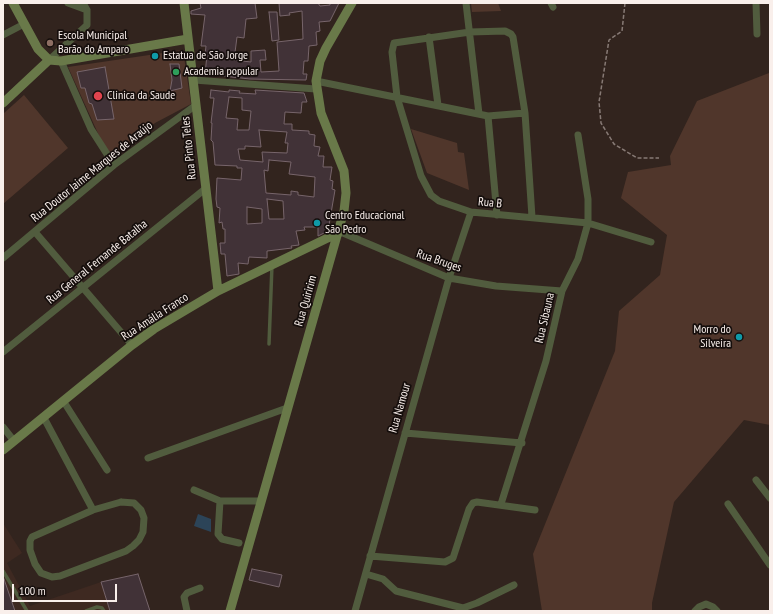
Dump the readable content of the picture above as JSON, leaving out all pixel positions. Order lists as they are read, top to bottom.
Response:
{
  "streets": {
    "street": [
      "Rua Pinto Teles",
      "Rua Doutor Jaime Marques de Araújo",
      "Rua B",
      "Rua Bruges",
      "Rua General Fernande Batalha",
      "Rua Quiririm",
      "Rua Amália Franco",
      "Rua Sibauna",
      "Rua Namour"
    ]
  },
  "crossings": [
    ["Rua Pinto Teles", "Rua Doutor Jaime Marques de Araújo"],
    ["Rua Pinto Teles", "Rua General Fernande Batalha"],
    ["Rua Pinto Teles", "Rua Amália Franco"],
    ["Rua B", "Rua Sibauna"],
    ["Rua B", "Rua Namour"],
    ["Rua Bruges", "Rua Quiririm"],
    ["Rua Bruges", "Rua Amália Franco"],
    ["Rua Bruges", "Rua Sibauna"],
    ["Rua Bruges", "Rua Namour"],
    ["Rua Quiririm", "Rua Amália Franco"]
  ],
  "places": [
    "Escola Municipal Barão do Amparo",
    "Estatua de São Jorge",
    "Academia popular",
    "Clinica da Saude",
    "Centro Educacional São Pedro",
    "Morro do Silveira"
  ],
  "scale_bar": "100 m"
}
